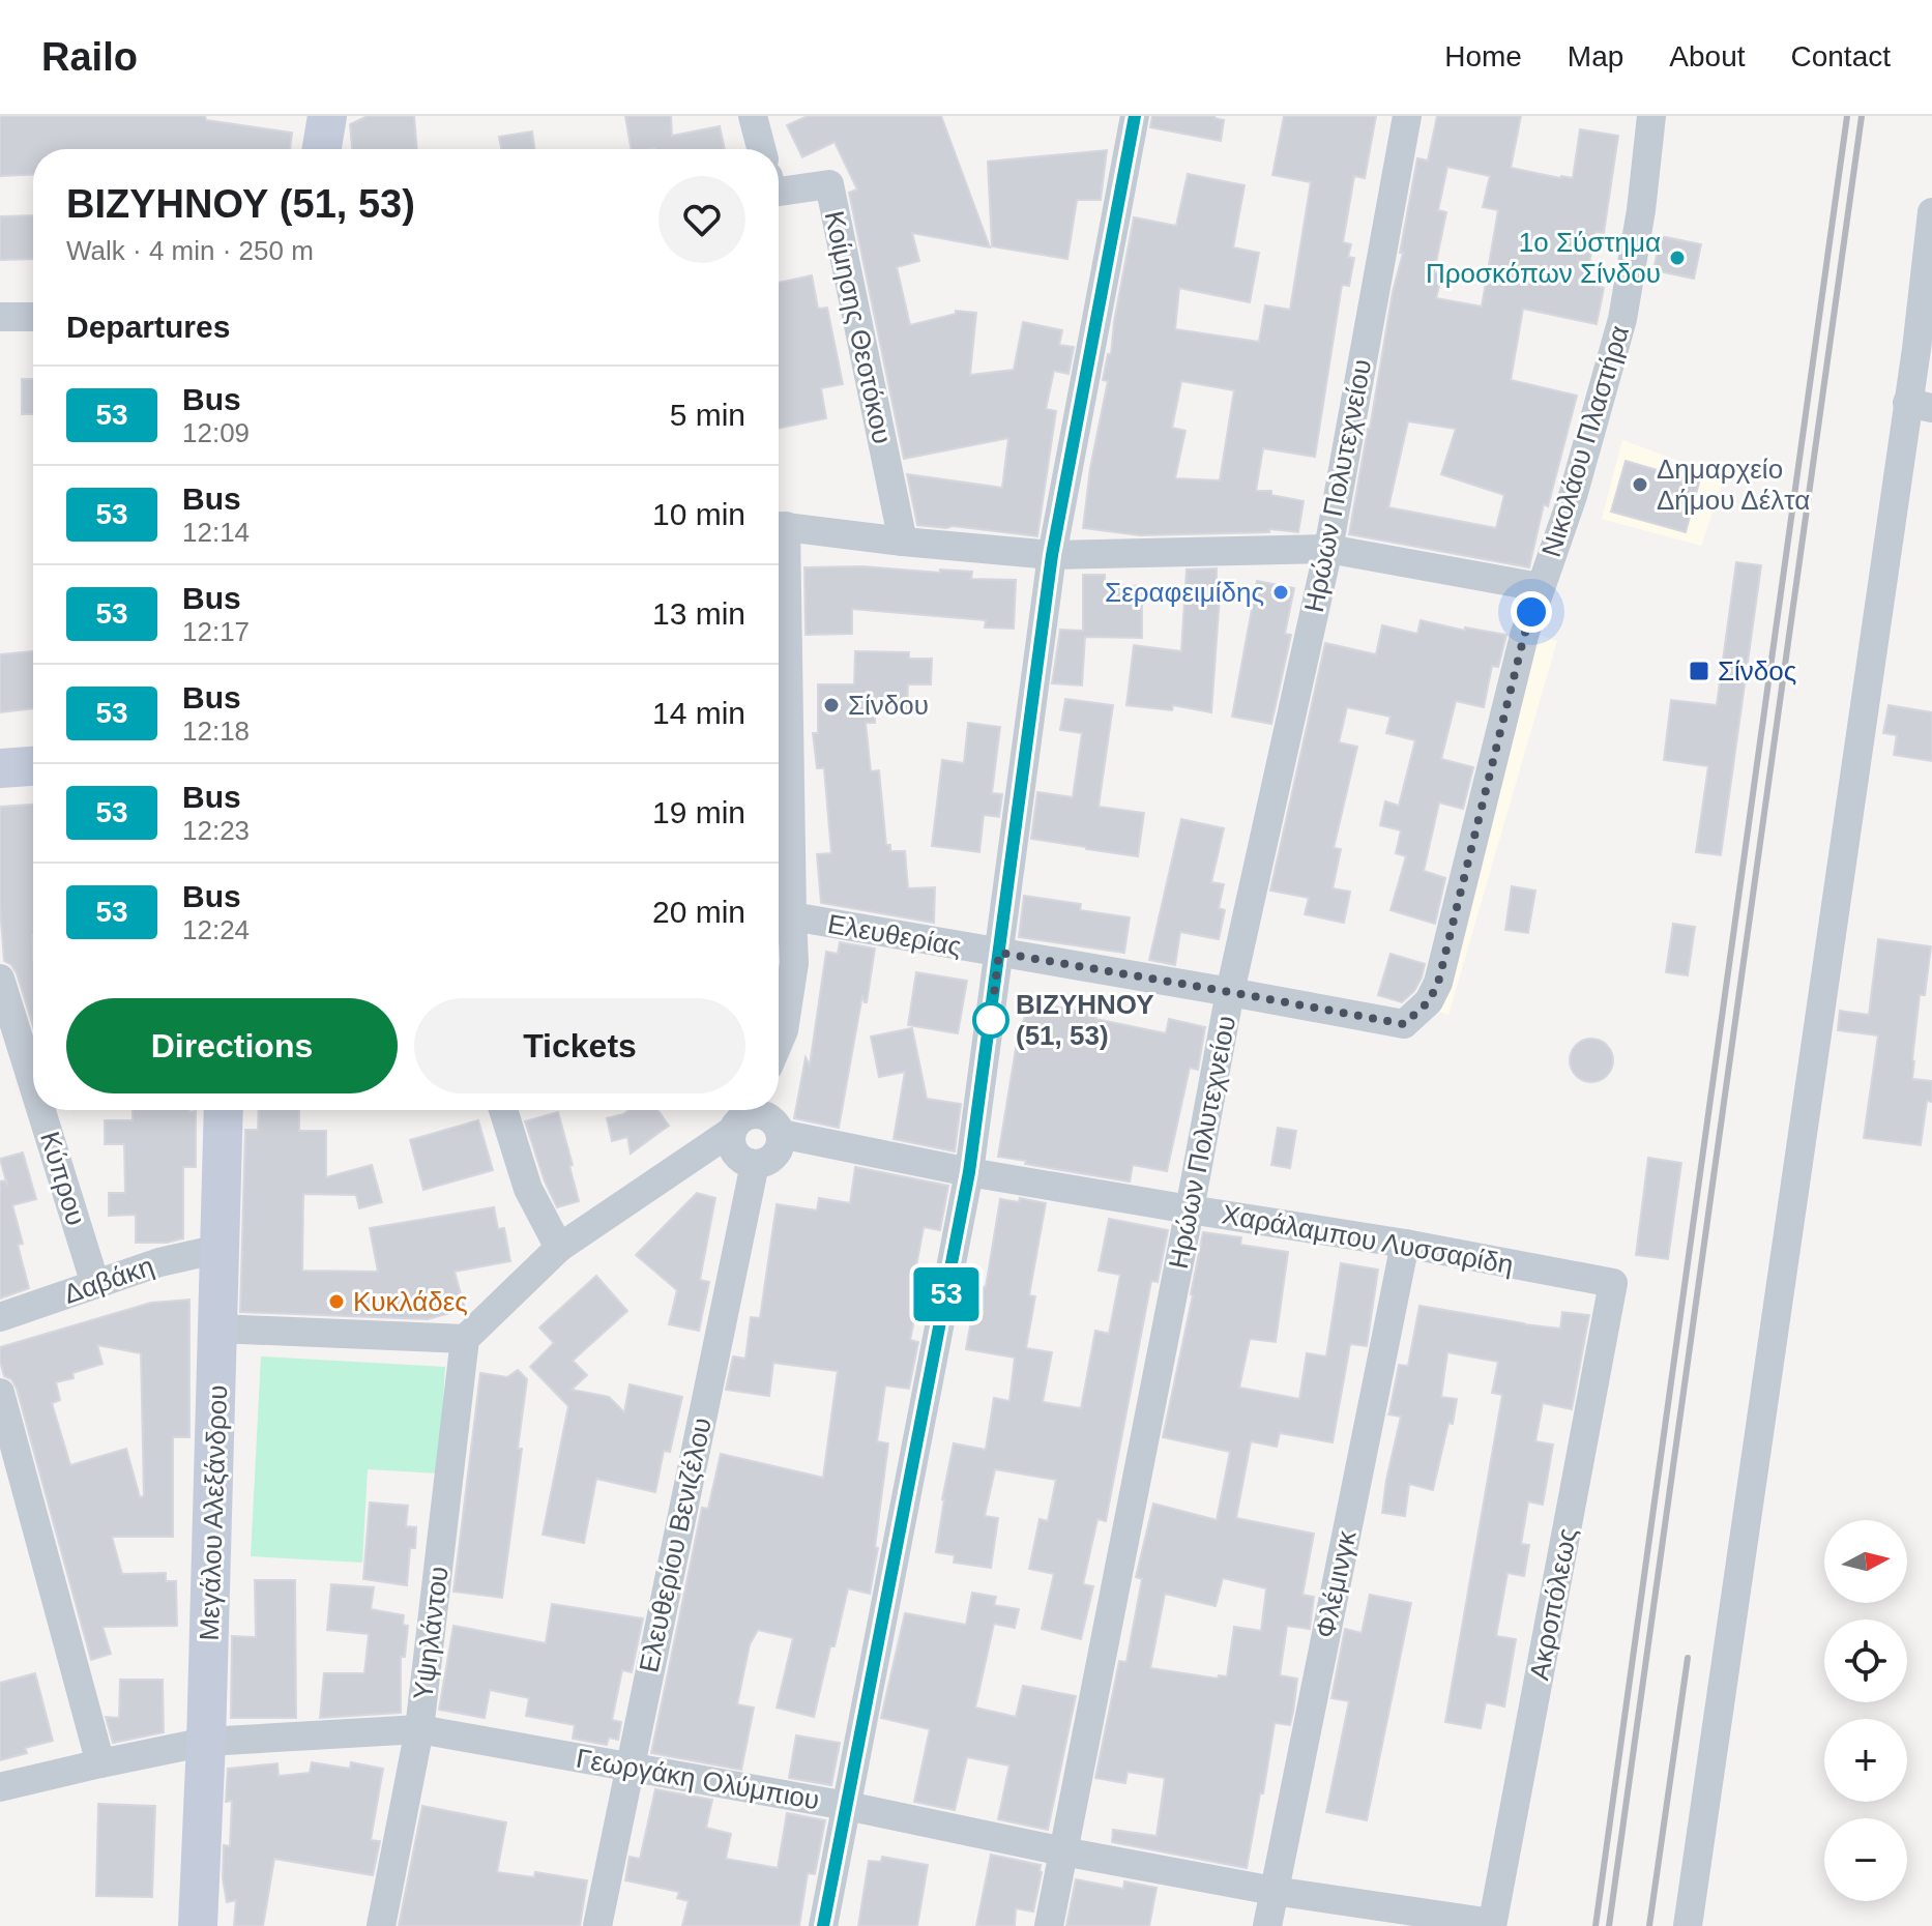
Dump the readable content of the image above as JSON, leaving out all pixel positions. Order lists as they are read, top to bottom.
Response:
{
  "streets": {
    "street": [
      "Κοίμησης Θεοτόκου",
      "Νικολάου Πλαστήρα",
      "Ηρώων Πολυτεχνείου",
      "Ελευθερίας",
      "Κύπρου",
      "Χαράλαμπου Λυσσαρίδη",
      "Δαβάκη",
      "Μεγάλου Αλεξάνδρου",
      "Ελευθερίου Βενιζέλου",
      "Φλέμινγκ",
      "Ακροπόλεως",
      "Υψηλάντου",
      "Γεωργάκη Ολύμπιου"
    ]
  },
  "crossings": [
    ["Νικολάου Πλαστήρα", "Ελευθερίας"],
    ["Ηρώων Πολυτεχνείου", "Ελευθερίας"],
    ["Ηρώων Πολυτεχνείου", "Χαράλαμπου Λυσσαρίδη"],
    ["Ηρώων Πολυτεχνείου", "Γεωργάκη Ολύμπιου"],
    ["Κύπρου", "Δαβάκη"],
    ["Χαράλαμπου Λυσσαρίδη", "Ελευθερίου Βενιζέλου"],
    ["Χαράλαμπου Λυσσαρίδη", "Φλέμινγκ"],
    ["Χαράλαμπου Λυσσαρίδη", "Ακροπόλεως"],
    ["Δαβάκη", "Μεγάλου Αλεξάνδρου"],
    ["Μεγάλου Αλεξάνδρου", "Γεωργάκη Ολύμπιου"],
    ["Ελευθερίου Βενιζέλου", "Γεωργάκη Ολύμπιου"],
    ["Φλέμινγκ", "Γεωργάκη Ολύμπιου"],
    ["Ακροπόλεως", "Γεωργάκη Ολύμπιου"],
    ["Υψηλάντου", "Γεωργάκη Ολύμπιου"]
  ],
  "places": {
    "other": [
      "1ο Σύστημα Προσκόπων Σίνδου",
      "Δημαρχείο Δήμου Δέλτα",
      "Σεραφειμίδης",
      "Σίνδου",
      "ΒΙΖΥΗΝΟΥ (51, 53)",
      "Κυκλάδες"
    ],
    "transit": ["Σίνδος"]
  },
  "lines": ["bus line 53"],
  "north": "right",
  "page": {
    "header": "Railo",
    "nav": [
      "Home",
      "Map",
      "About",
      "Contact"
    ],
    "on_map": "53",
    "heading": [
      ["ΒΙΖΥΗΝΟΥ (51, 53)", "Walk · 4 min · 250 m"],
      "Departures"
    ],
    "list": [
      {
        "mark": "53",
        "name": "Bus",
        "note": "12:09",
        "value": "5 min"
      },
      {
        "mark": "53",
        "name": "Bus",
        "note": "12:14",
        "value": "10 min"
      },
      {
        "mark": "53",
        "name": "Bus",
        "note": "12:17",
        "value": "13 min"
      },
      {
        "mark": "53",
        "name": "Bus",
        "note": "12:18",
        "value": "14 min"
      },
      {
        "mark": "53",
        "name": "Bus",
        "note": "12:23",
        "value": "19 min"
      },
      {
        "mark": "53",
        "name": "Bus",
        "note": "12:24",
        "value": "20 min"
      }
    ],
    "buttons": ["Directions", "Tickets"],
    "map_buttons": ["+", "−"]
  }
}
